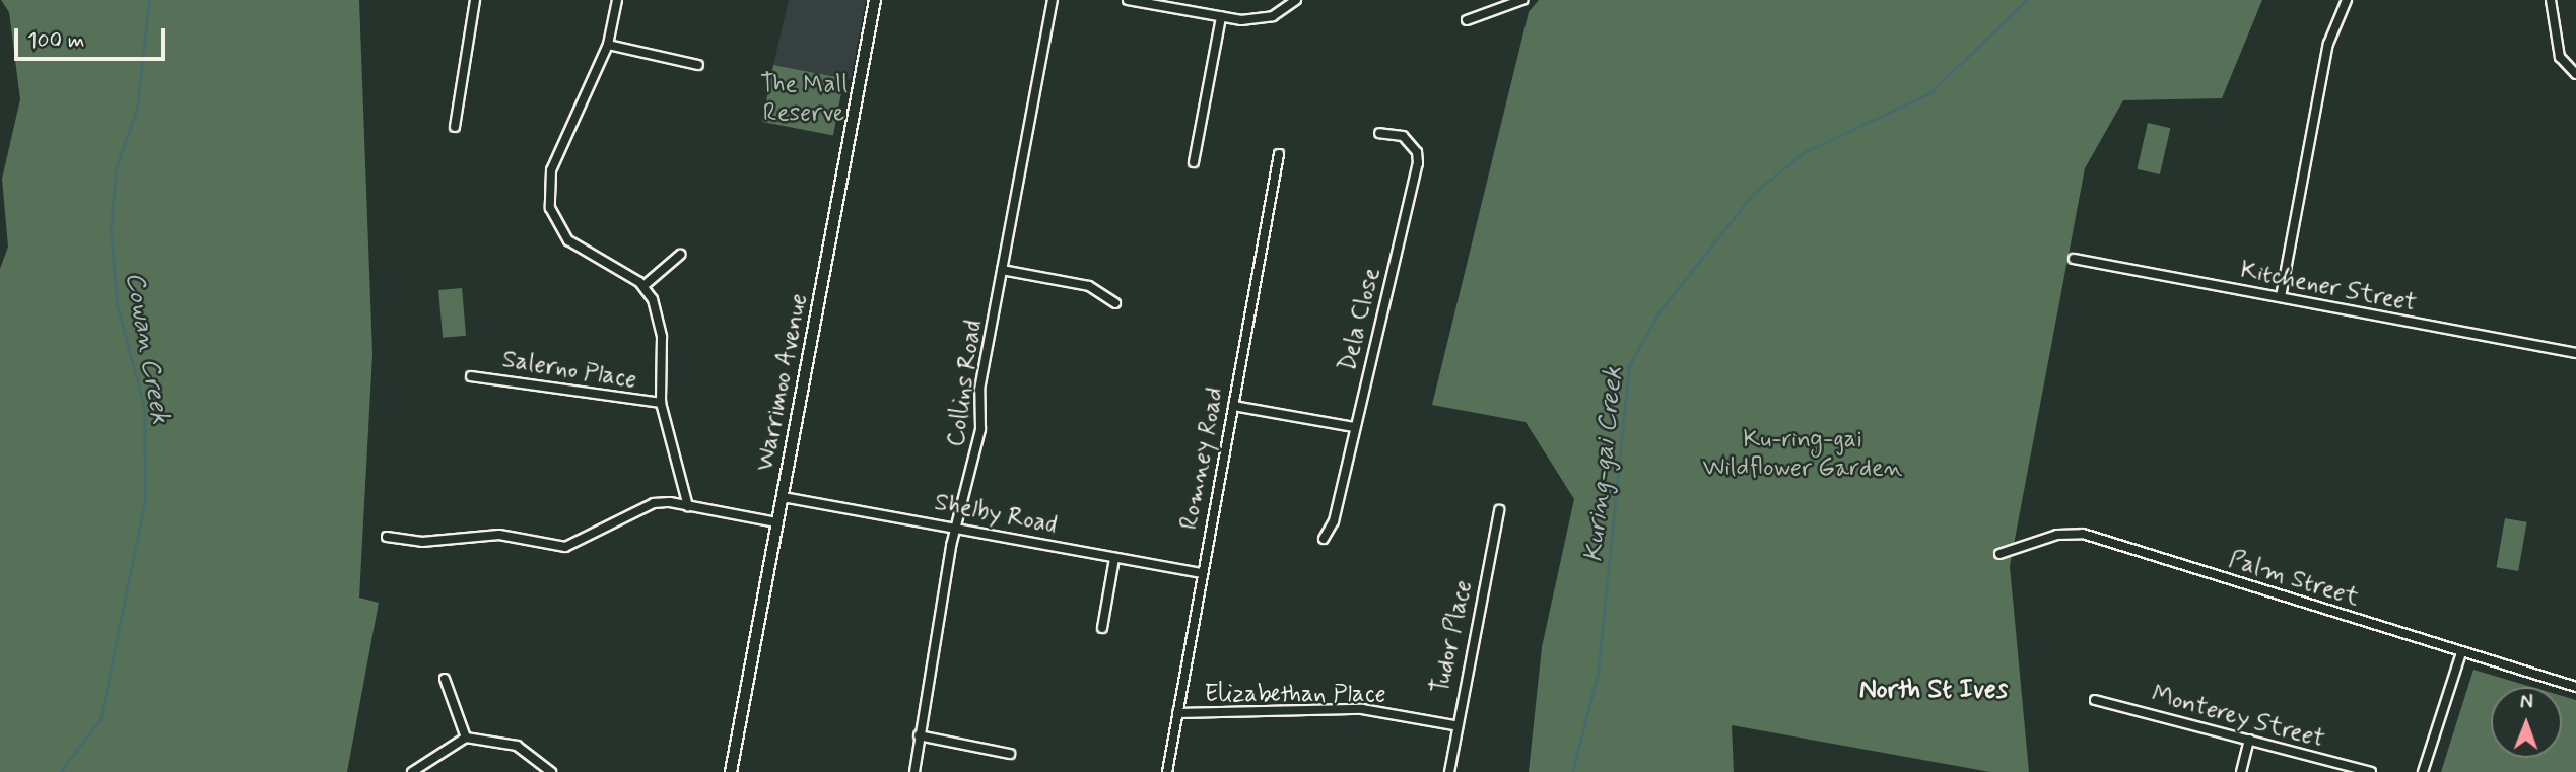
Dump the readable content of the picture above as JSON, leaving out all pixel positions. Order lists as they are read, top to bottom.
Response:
{
  "streets": {
    "street": [
      "Kitchener Street",
      "Dela Close",
      "Salerno Place",
      "Warrimoo Avenue",
      "Collins Road",
      "Romney Road",
      "Shelby Road",
      "Palm Street",
      "Tudor Place",
      "Elizabethan Place",
      "Monterey Street"
    ]
  },
  "crossings": [
    ["Warrimoo Avenue", "Shelby Road"],
    ["Collins Road", "Shelby Road"],
    ["Romney Road", "Shelby Road"],
    ["Romney Road", "Elizabethan Place"],
    ["Tudor Place", "Elizabethan Place"]
  ],
  "districts": ["North St Ives"],
  "water": ["Cowan Creek", "Kuring-gai Creek"],
  "parks": ["The Mall Reserve", "Ku-ring-gai Wildflower Garden"],
  "scale_bar": "100 m",
  "north": "top"
}
